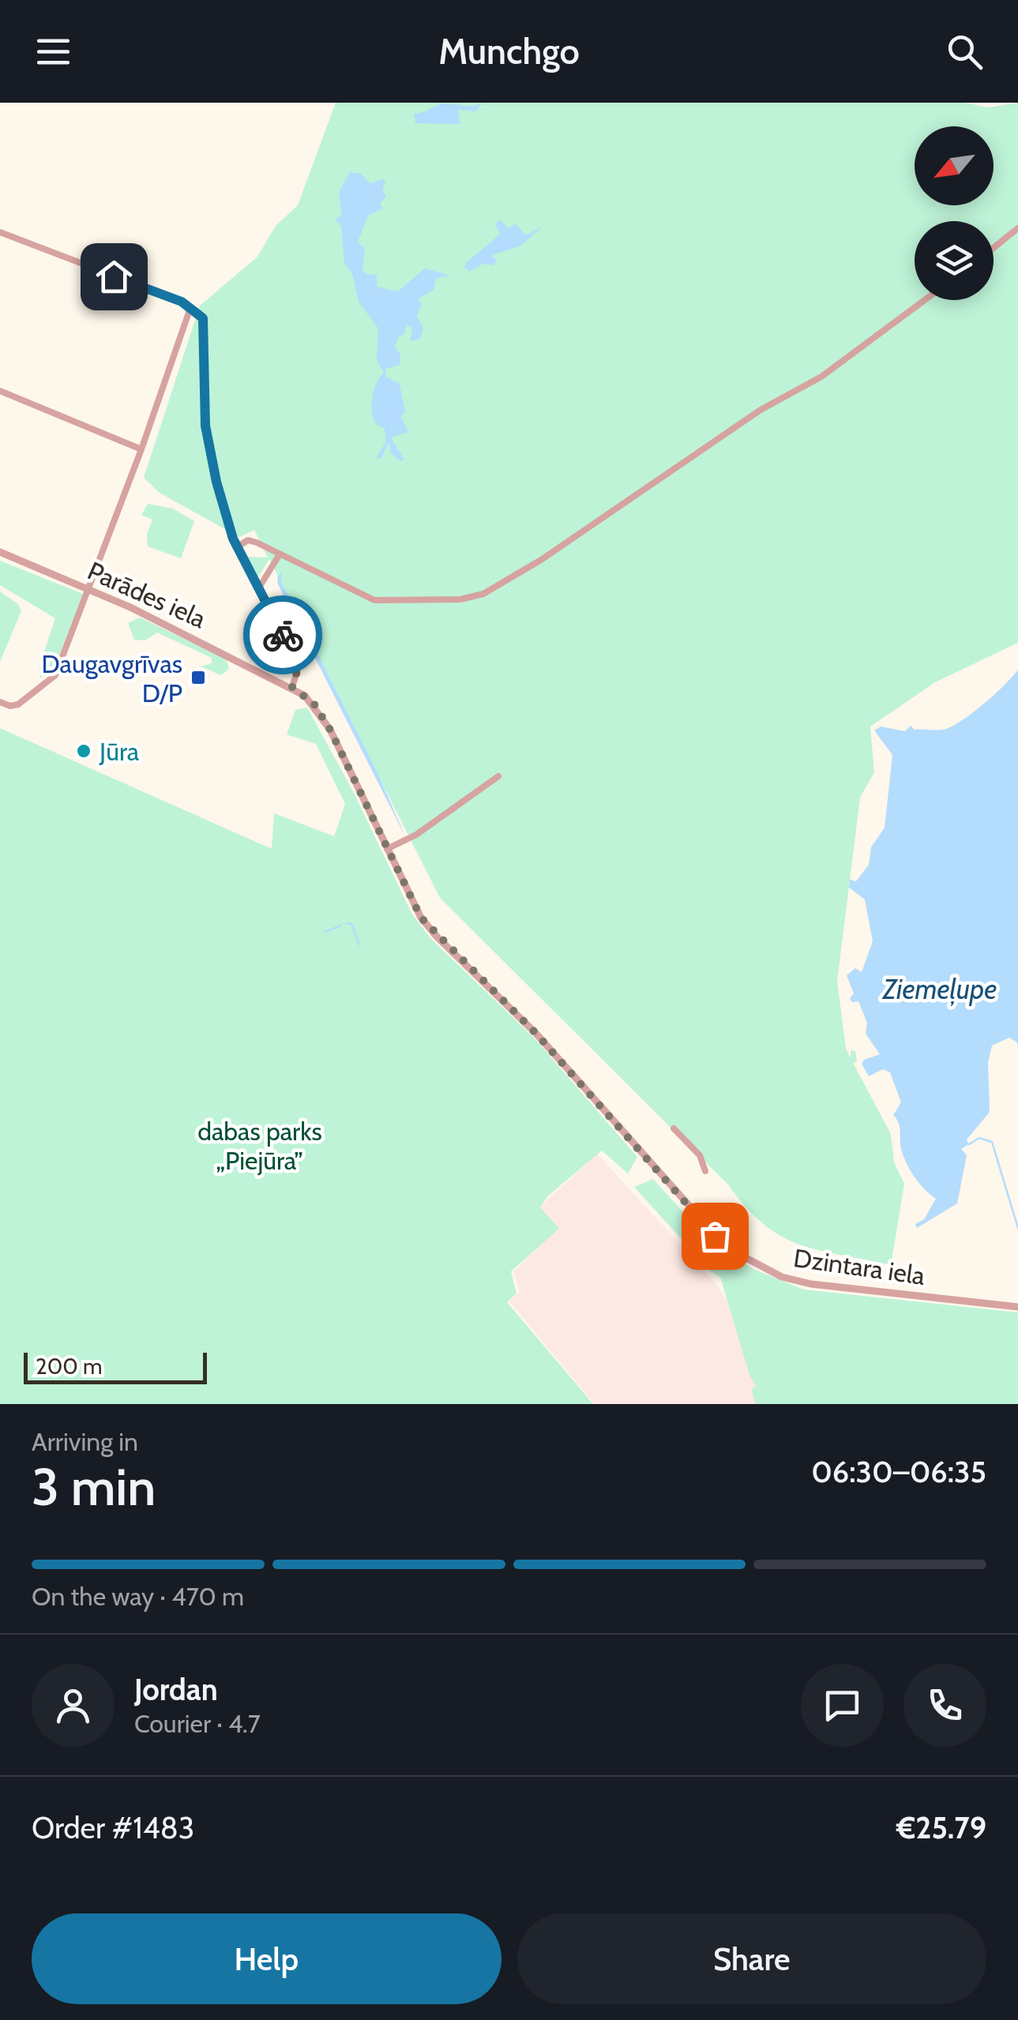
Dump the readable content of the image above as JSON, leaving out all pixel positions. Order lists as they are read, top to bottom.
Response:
{
  "streets": {
    "street": ["Parādes iela", "Dzintara iela"]
  },
  "crossings": [
    ["Parādes iela", "Dzintara iela"]
  ],
  "water": ["Ziemeļupe"],
  "parks": ["dabas parks „Piejūra”"],
  "places": {
    "transit": ["Daugavgrīvas D/P"],
    "other": ["Jūra"]
  },
  "scale_bar": "200 m",
  "north": "bottom left",
  "page": {
    "header": "Munchgo",
    "scale": "200 m",
    "heading": ["3 min", "Arriving in", "06:30–06:35"],
    "panel": [
      "Jordan",
      "Courier · 4.7",
      "Order #1483",
      "€25.79"
    ],
    "bar": "On the way · 470 m",
    "buttons": ["Help", "Share"]
  }
}
